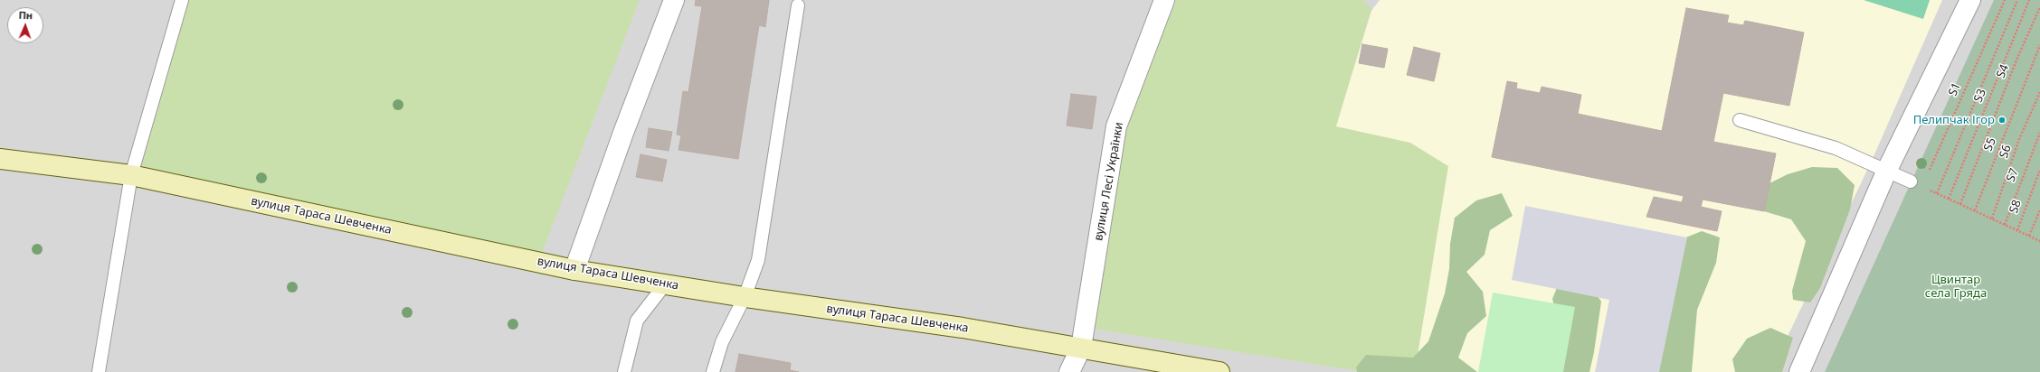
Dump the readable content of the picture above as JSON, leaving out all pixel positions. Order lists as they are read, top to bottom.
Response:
{
  "streets": {
    "street": ["вулиця Лесі Українки", "вулиця Тараса Шевченка"],
    "path": [
      "S4",
      "S1",
      "S3",
      "S5",
      "S6",
      "S7",
      "S8"
    ]
  },
  "crossings": [
    ["вулиця Лесі Українки", "вулиця Тараса Шевченка"]
  ],
  "parks": ["Цвинтар села Гряда"],
  "places": ["Пелипчак Ігор"],
  "north": "top"
}
